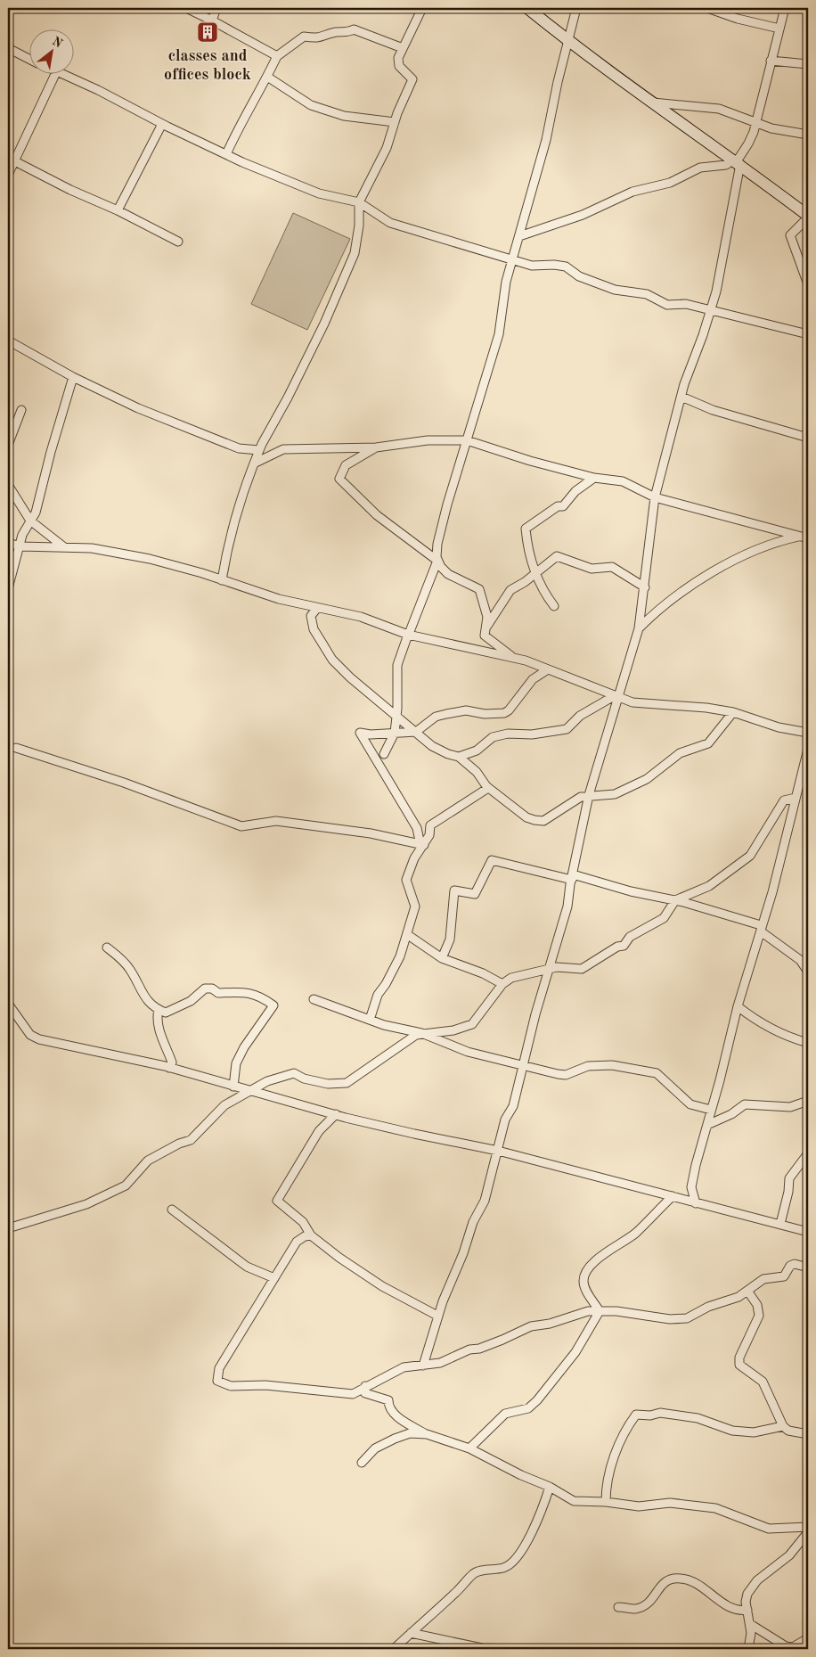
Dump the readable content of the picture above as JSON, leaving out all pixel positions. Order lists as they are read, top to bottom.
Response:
{
  "places": {
    "building": ["classes and offices block"]
  },
  "north": "top right"
}
